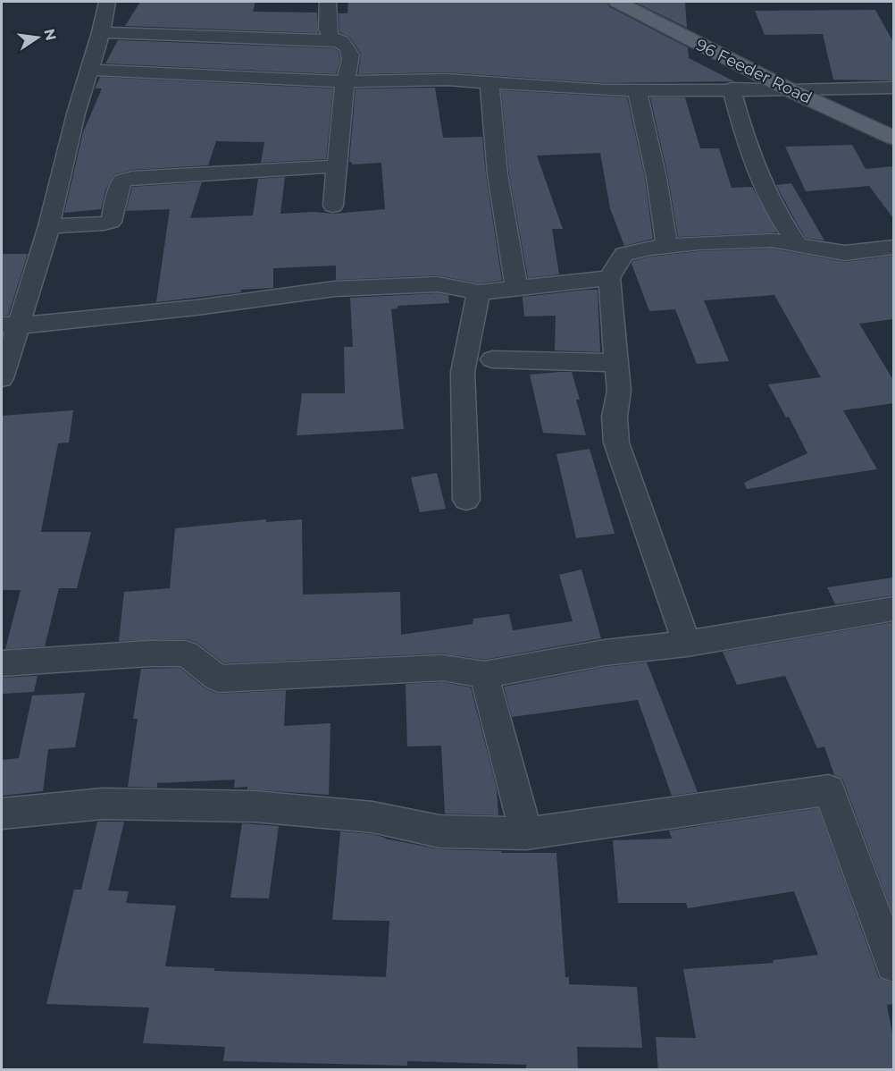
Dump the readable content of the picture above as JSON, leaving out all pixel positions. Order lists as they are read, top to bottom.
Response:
{
  "streets": {
    "main road": ["96 Feeder Road"]
  },
  "north": "right"
}
